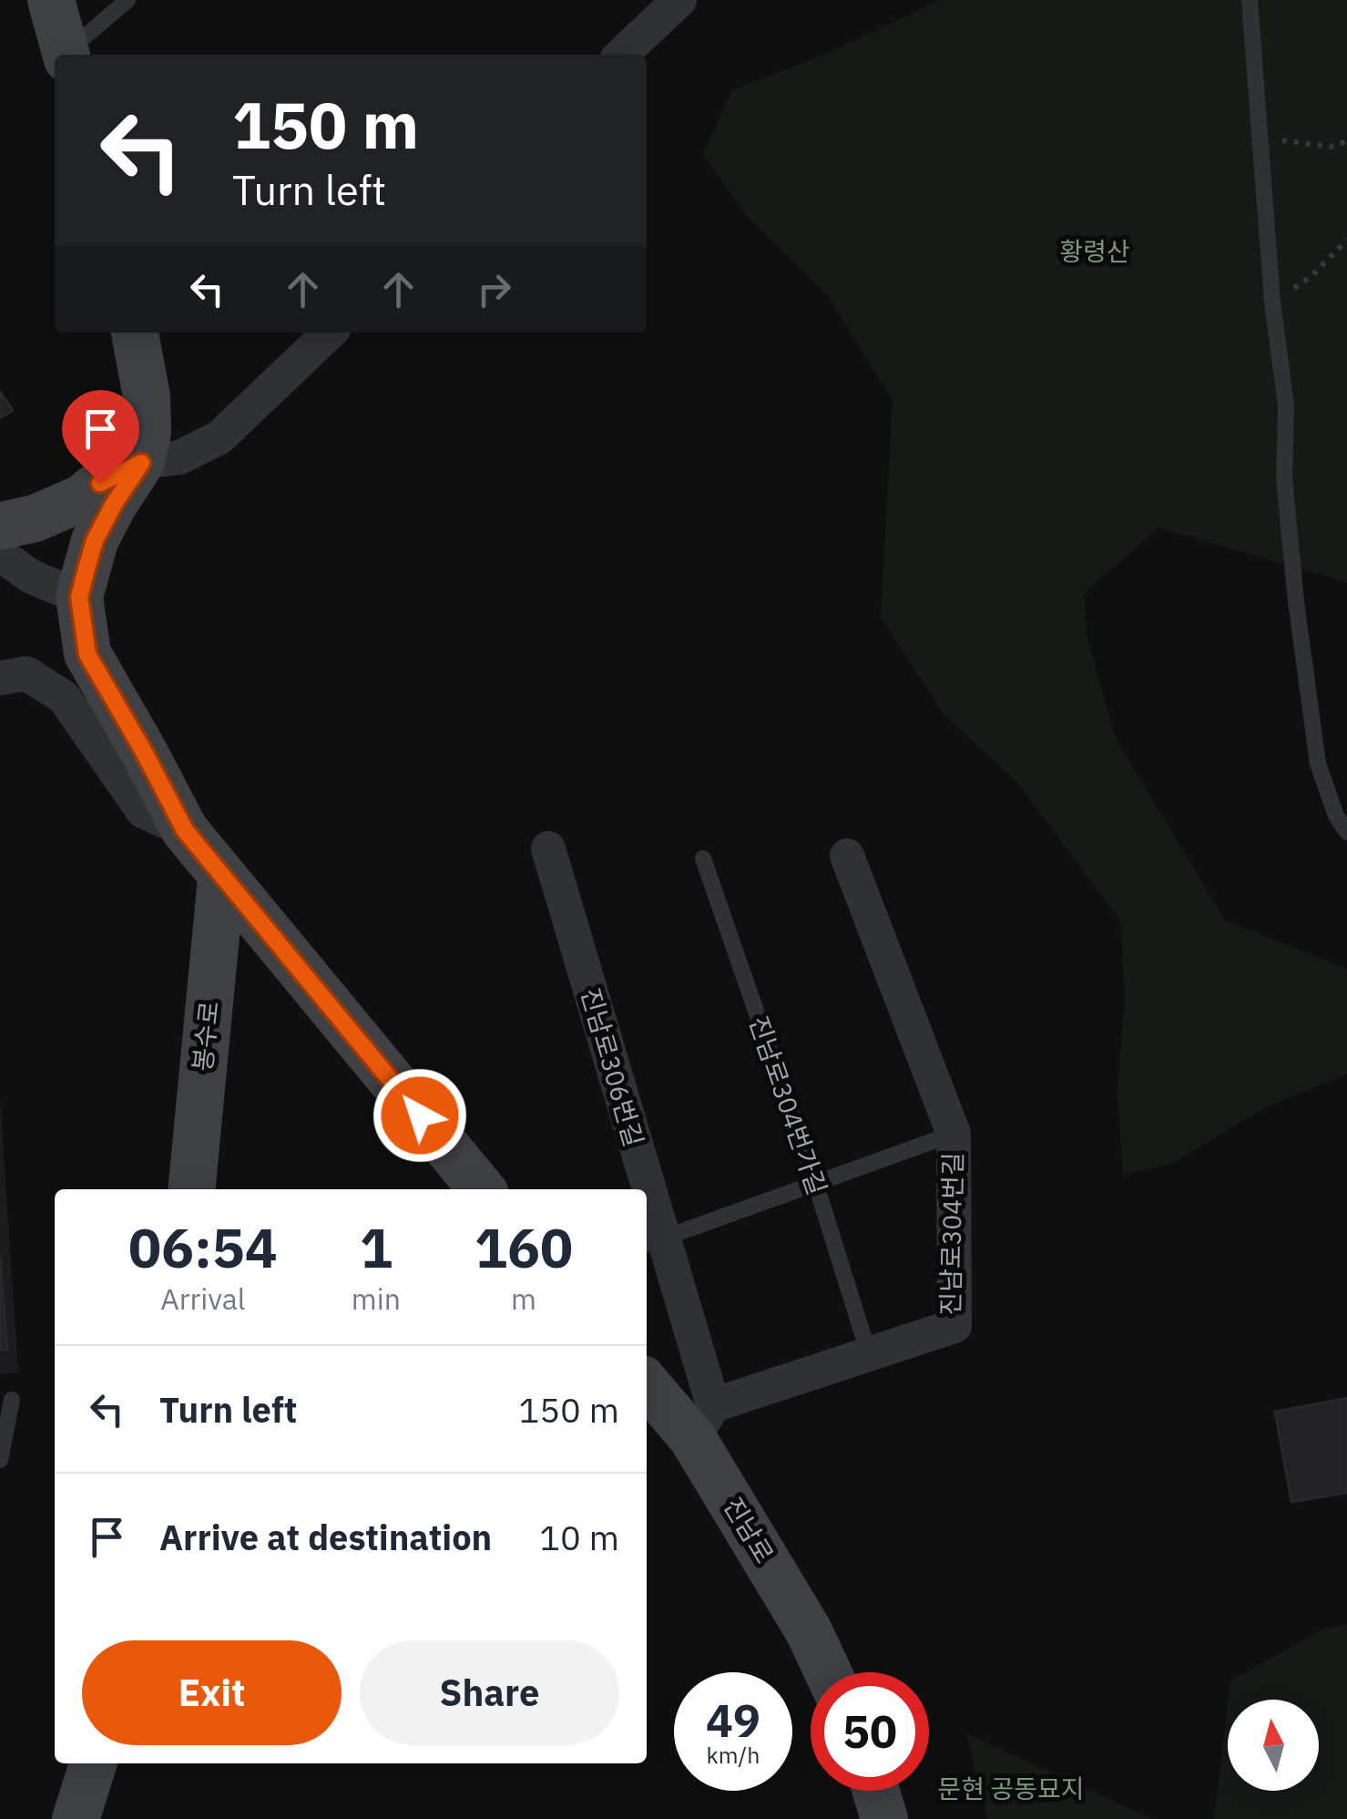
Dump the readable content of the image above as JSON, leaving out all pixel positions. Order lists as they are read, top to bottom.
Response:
{
  "streets": {
    "main road": ["봉수로", "진남로"],
    "street": ["진남로306번길", "진남로304번길"],
    "lane": ["진남로304번가길"]
  },
  "crossings": [
    ["진남로306번길", "진남로304번길"],
    ["진남로306번길", "진남로"],
    ["진남로304번가길", "진남로304번길"],
    ["진남로304번길", "진남로"]
  ],
  "parks": ["황령산", "문현 공동묘지"],
  "north": "top",
  "page": {
    "turn": ["150 m", "Turn left"],
    "eta": [
      "06:54",
      "Arrival",
      "1",
      "min",
      "160",
      "m"
    ],
    "list": [
      {
        "name": "Turn left",
        "value": "150 m"
      },
      {
        "name": "Arrive at destination",
        "value": "10 m"
      }
    ],
    "buttons": ["Exit", "Share"],
    "speed": "49 km/h",
    "limit": "50"
  }
}
